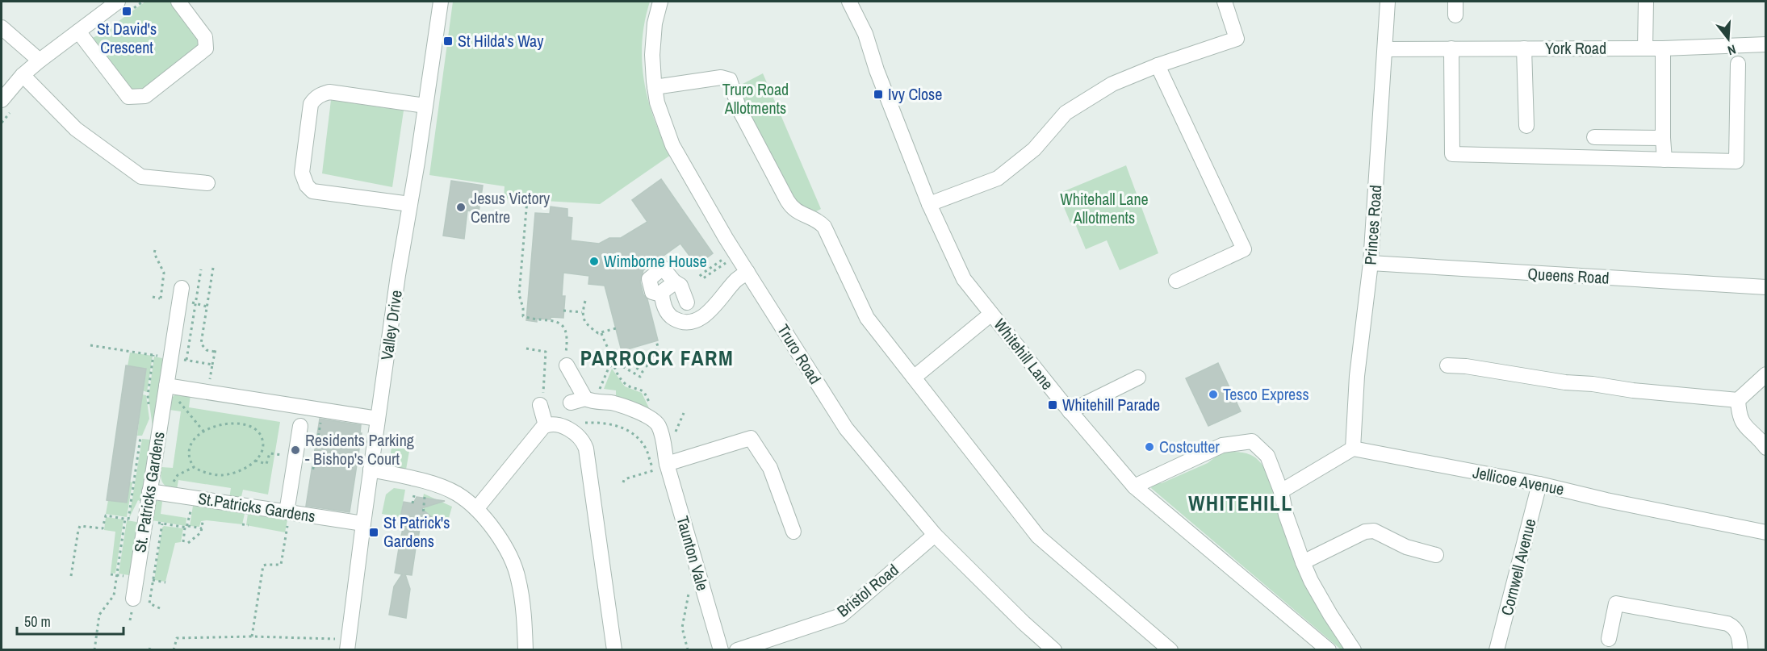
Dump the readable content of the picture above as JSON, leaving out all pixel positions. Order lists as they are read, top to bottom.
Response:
{
  "streets": {
    "street": [
      "York Road",
      "Princes Road",
      "Queens Road",
      "Valley Drive",
      "Truro Road",
      "Whitehill Lane",
      "Jellicoe Avenue",
      "St. Patricks Gardens",
      "St.Patricks Gardens",
      "Taunton Vale",
      "Cornwell Avenue",
      "Bristol Road"
    ]
  },
  "crossings": [
    ["York Road", "Princes Road"],
    ["Princes Road", "Queens Road"],
    ["Princes Road", "Jellicoe Avenue"],
    ["Valley Drive", "St.Patricks Gardens"],
    ["Truro Road", "Bristol Road"],
    ["Jellicoe Avenue", "Cornwell Avenue"],
    ["St. Patricks Gardens", "St.Patricks Gardens"]
  ],
  "districts": ["PARROCK FARM", "WHITEHILL"],
  "parks": ["Truro Road Allotments", "Whitehall Lane Allotments"],
  "places": {
    "transit": [
      "St David's Crescent",
      "St Hilda's Way",
      "Ivy Close",
      "Whitehill Parade",
      "St Patrick's Gardens"
    ],
    "other": [
      "Jesus Victory Centre",
      "Wimborne House",
      "Tesco Express",
      "Costcutter",
      "Residents Parking - Bishop's Court"
    ]
  },
  "scale_bar": "50 m",
  "north": "bottom"
}
